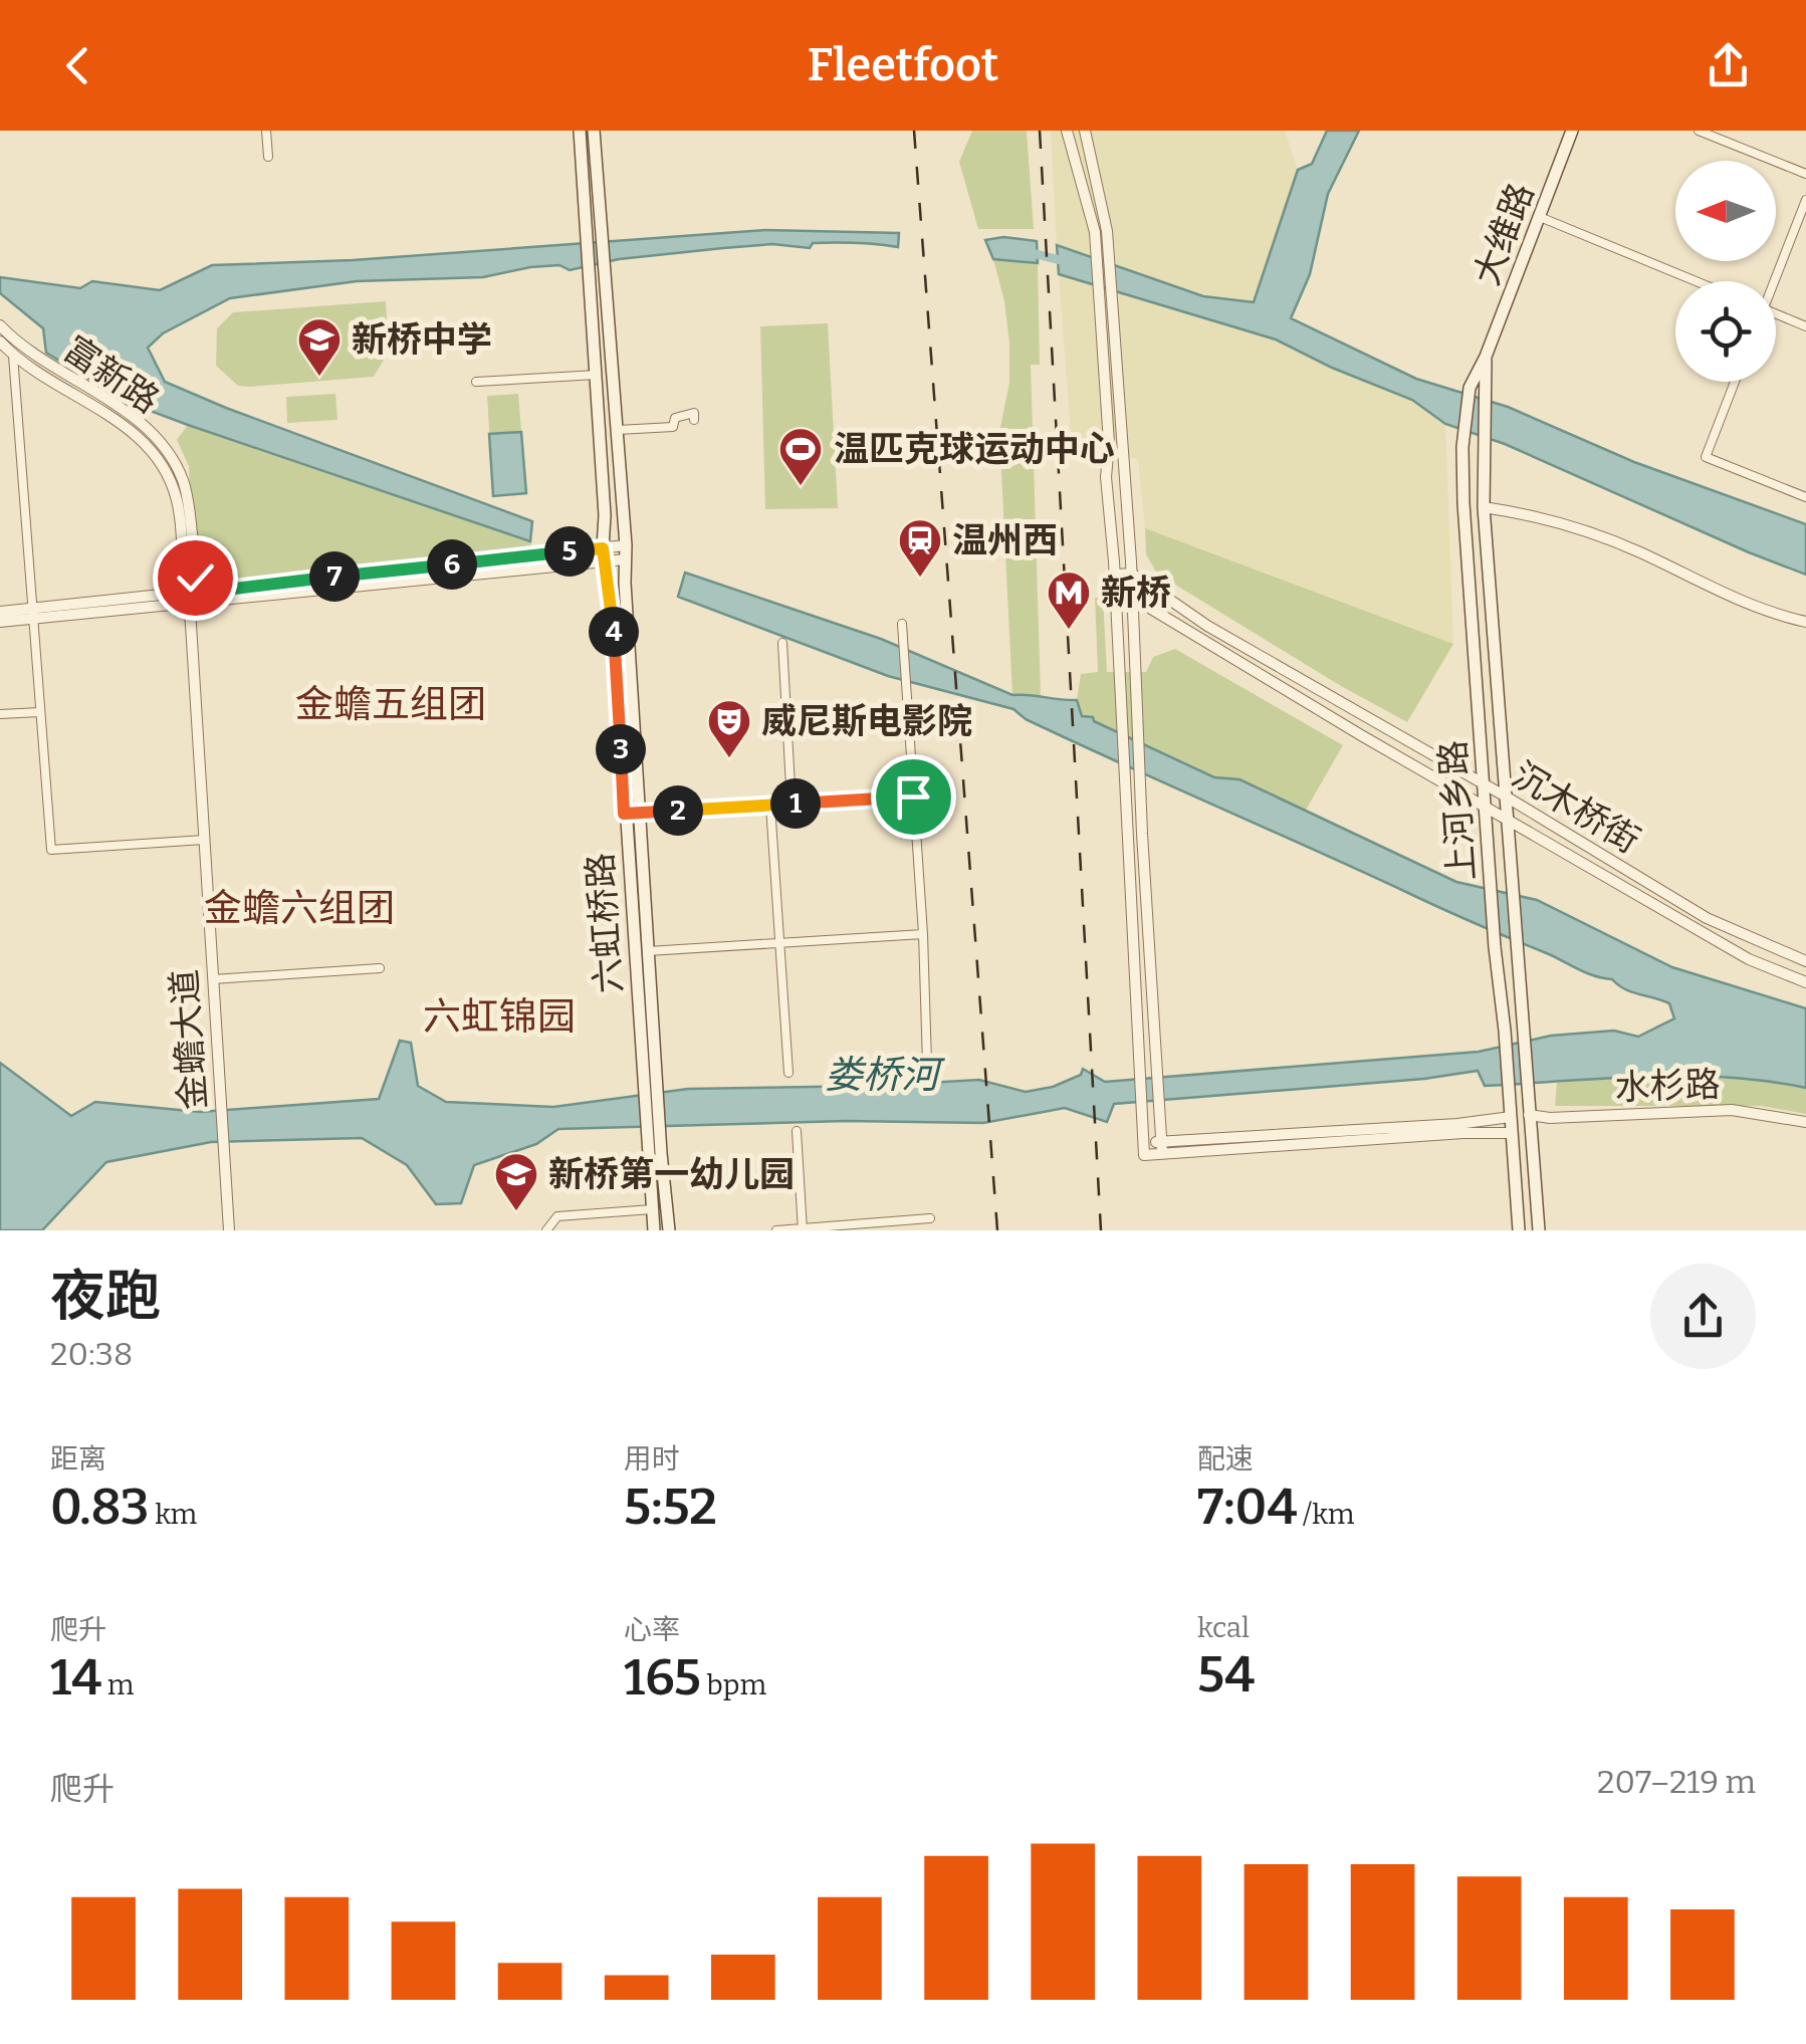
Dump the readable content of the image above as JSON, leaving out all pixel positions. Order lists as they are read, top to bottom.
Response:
{
  "streets": {
    "main road": ["大维路", "上河乡路", "六虹桥路"],
    "street": [
      "富新路",
      "沉木桥街",
      "金蟾大道",
      "水杉路"
    ]
  },
  "crossings": [
    ["大维路", "上河乡路"],
    ["富新路", "金蟾大道"],
    ["沉木桥街", "上河乡路"],
    ["上河乡路", "水杉路"]
  ],
  "districts": ["金蟾五组团", "金蟾六组团", "六虹锦园"],
  "water": ["娄桥河"],
  "places": {
    "school or university": ["新桥中学", "新桥第一幼儿园"],
    "sports": ["温匹克球运动中心"],
    "station": ["温州西"],
    "metro station": ["新桥"],
    "theatre": ["威尼斯电影院"]
  },
  "north": "left",
  "page": {
    "header": "Fleetfoot",
    "pins": [
      "5",
      "6",
      "7",
      "4",
      "3",
      "1",
      "2"
    ],
    "heading": ["夜跑", "20:38"],
    "stats": [
      ["距离", "0.83 km"],
      ["用时", "5:52"],
      ["配速", "7:04 /km"],
      ["爬升", "14 m"],
      ["心率", "165 bpm"],
      ["kcal", "54"]
    ],
    "chart": ["爬升", "207–219 m"]
  }
}
